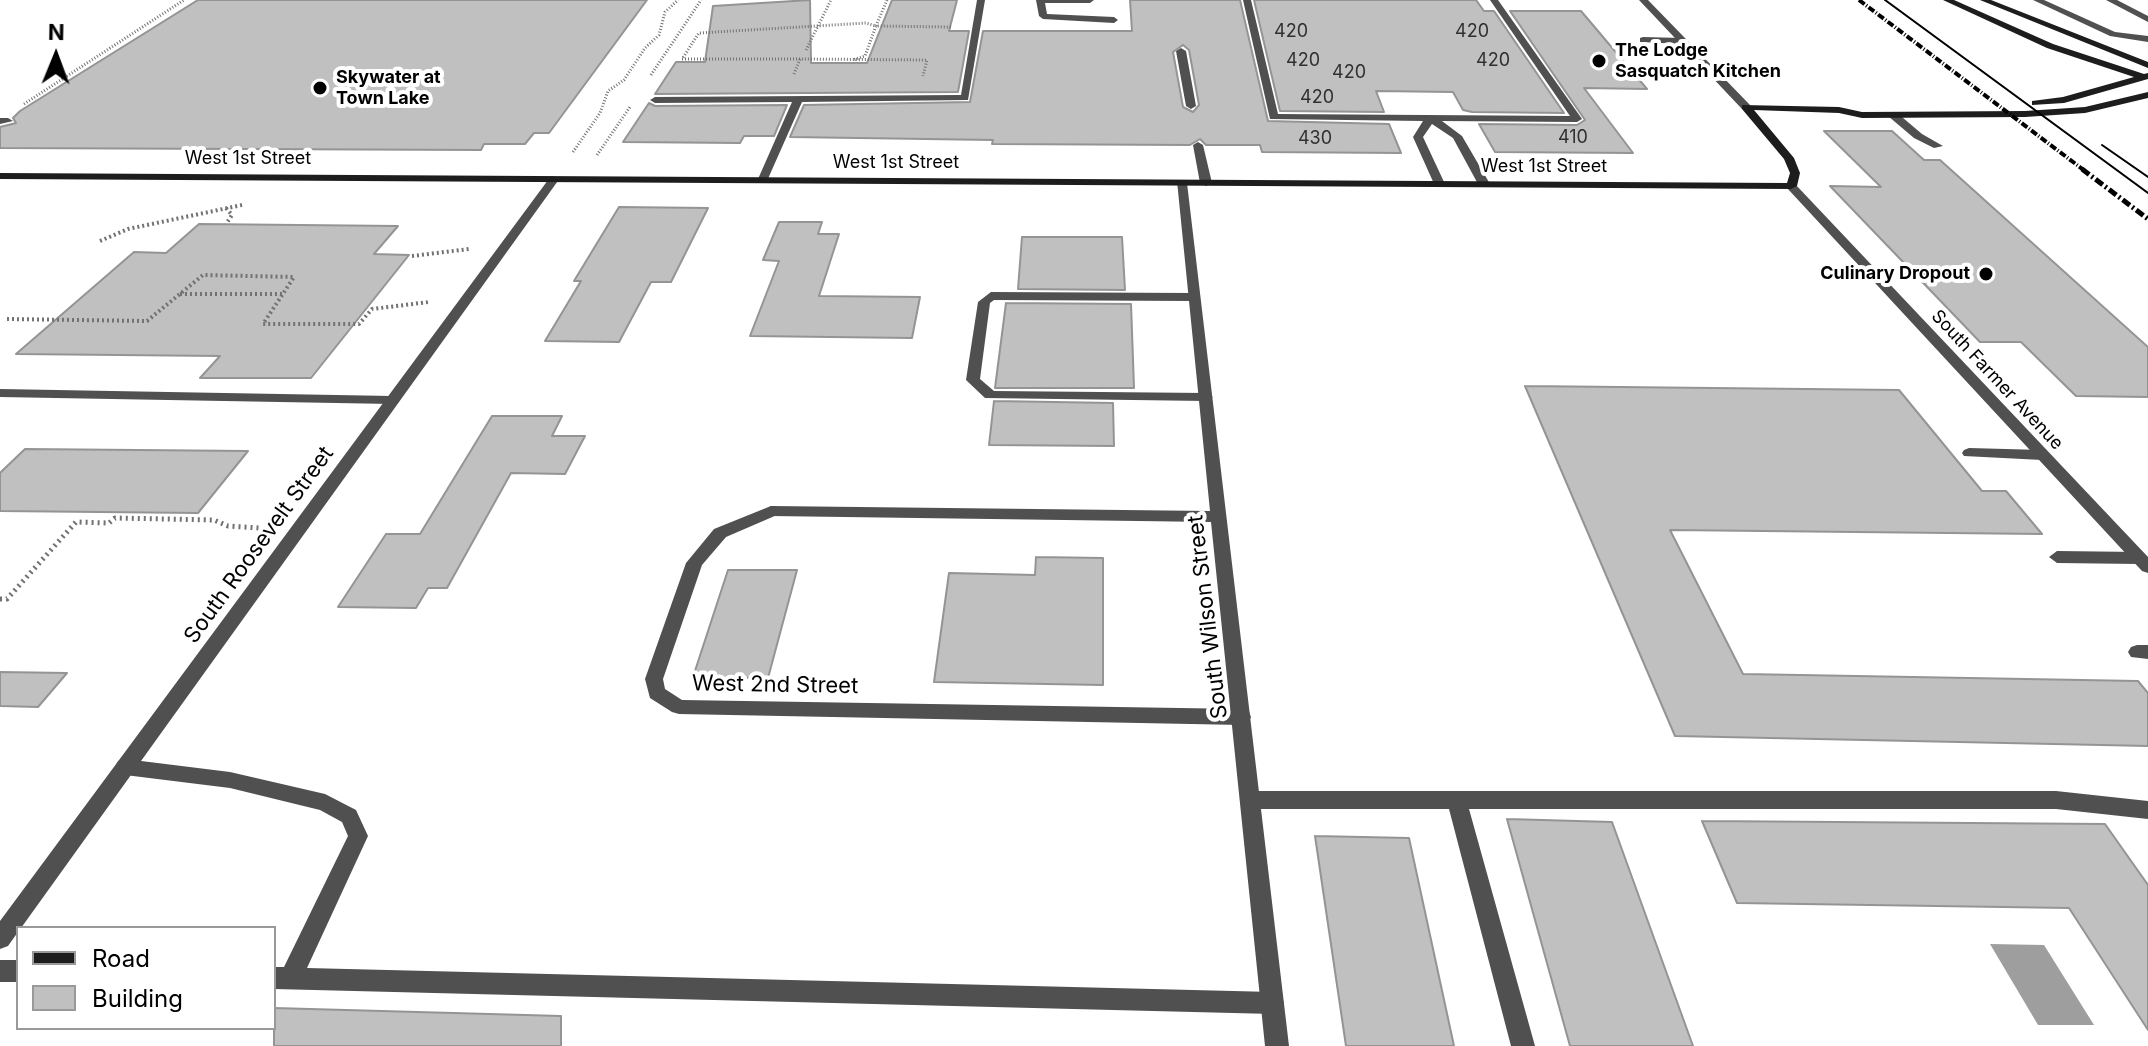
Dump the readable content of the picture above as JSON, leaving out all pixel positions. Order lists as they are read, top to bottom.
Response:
{
  "streets": {
    "street": [
      "West 1st Street",
      "South Farmer Avenue",
      "South Roosevelt Street",
      "South Wilson Street",
      "West 2nd Street"
    ]
  },
  "crossings": [
    ["West 1st Street", "South Farmer Avenue"],
    ["West 1st Street", "South Roosevelt Street"],
    ["West 1st Street", "South Wilson Street"],
    ["South Wilson Street", "West 2nd Street"]
  ],
  "places": ["The Lodge Sasquatch Kitchen", "Skywater at Town Lake", "Culinary Dropout"],
  "house_numbers": [
    "420",
    "420",
    "420",
    "420",
    "420",
    "420",
    "410",
    "430"
  ],
  "legend": ["Road", "Building"],
  "north": "top"
}
